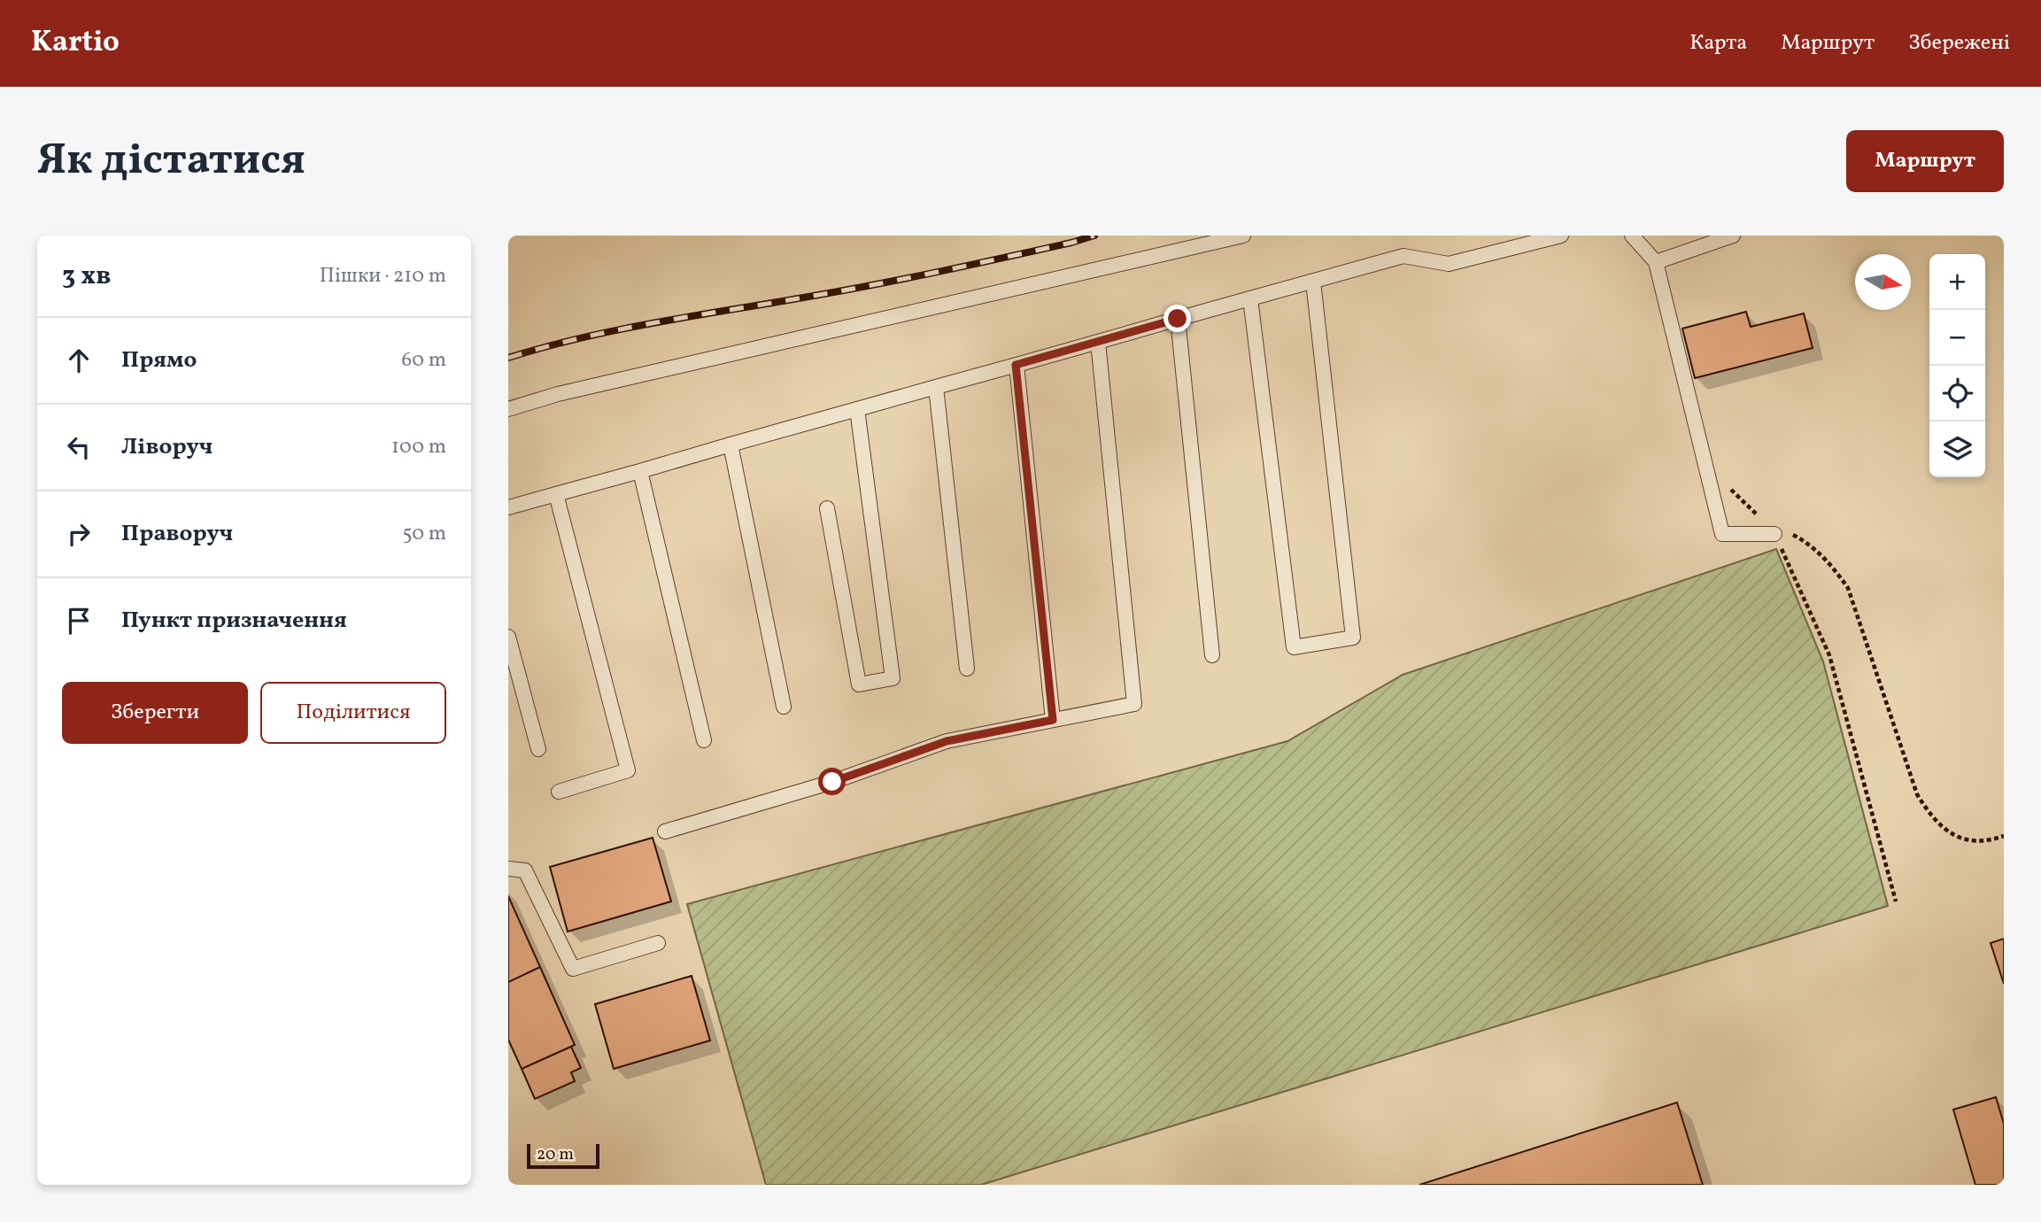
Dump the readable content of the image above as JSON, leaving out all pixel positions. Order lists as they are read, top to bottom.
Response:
{
  "scale_bar": "20 m",
  "north": "right",
  "page": {
    "header": "Kartio",
    "nav": ["Карта", "Маршрут", "Збережені"],
    "buttons": [
      "Маршрут",
      ["Зберегти", "Поділитися"]
    ],
    "title": "Як дістатися",
    "heading": ["3 хв", "Пішки · 210 m"],
    "map_buttons": ["+", "−"],
    "list": [
      ["Прямо", "60 m"],
      ["Ліворуч", "100 m"],
      ["Праворуч", "50 m"],
      "Пункт призначення"
    ],
    "scale": "20 m"
  }
}
